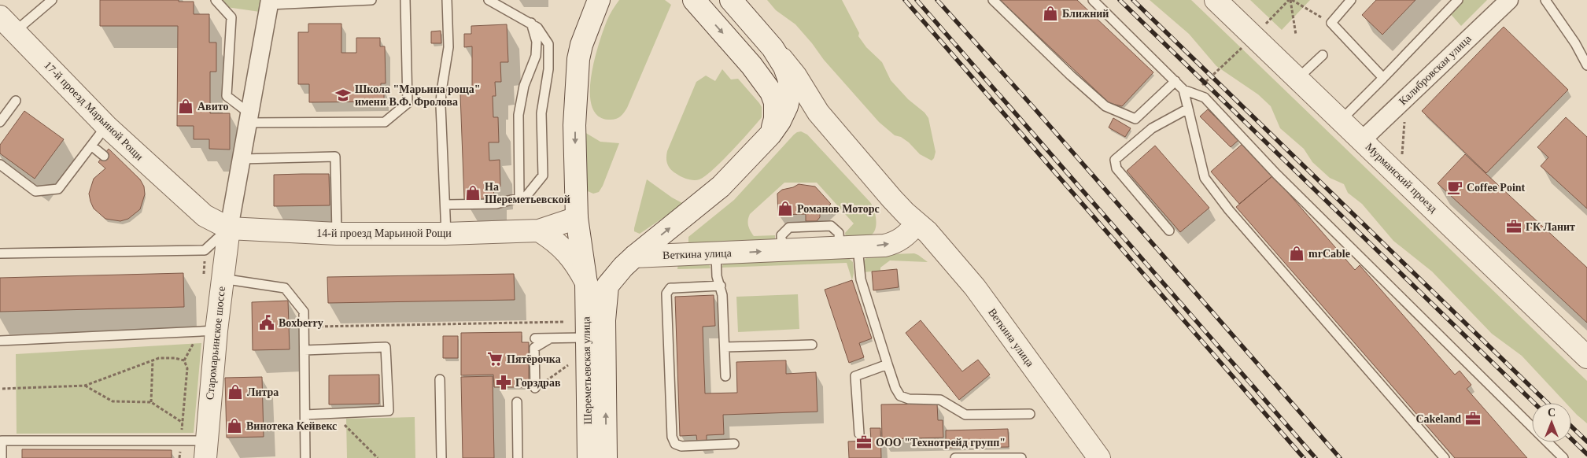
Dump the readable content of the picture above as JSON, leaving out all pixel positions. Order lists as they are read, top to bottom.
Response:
{
  "streets": {
    "street": [
      "Калибровская улица",
      "17-й проезд Марьиной Рощи",
      "Мурманский проезд",
      "14-й проезд Марьиной Рощи",
      "Веткина улица",
      "Старомарьинское шоссе",
      "Шереметьевская улица"
    ]
  },
  "crossings": [
    ["Калибровская улица", "Мурманский проезд"],
    ["17-й проезд Марьиной Рощи", "14-й проезд Марьиной Рощи"],
    ["17-й проезд Марьиной Рощи", "Старомарьинское шоссе"],
    ["14-й проезд Марьиной Рощи", "Старомарьинское шоссе"],
    ["14-й проезд Марьиной Рощи", "Шереметьевская улица"],
    ["Веткина улица", "Шереметьевская улица"]
  ],
  "places": {
    "shop": [
      "Ближний",
      "Авито",
      "На Шереметьевской",
      "Романов Моторс",
      "mrCable",
      "Литра",
      "Винотека Кейвекс"
    ],
    "school or university": ["Школа \"Марьина роща\" имени В.Ф. Фролова"],
    "cafe": ["Coffee Point"],
    "office": ["ГК Ланит", "Cakeland", "ООО \"Технотрейд групп\""],
    "public building": ["Boxberry"],
    "supermarket": ["Пятёрочка"],
    "pharmacy": ["Горздрав"]
  },
  "north": "top"
}
